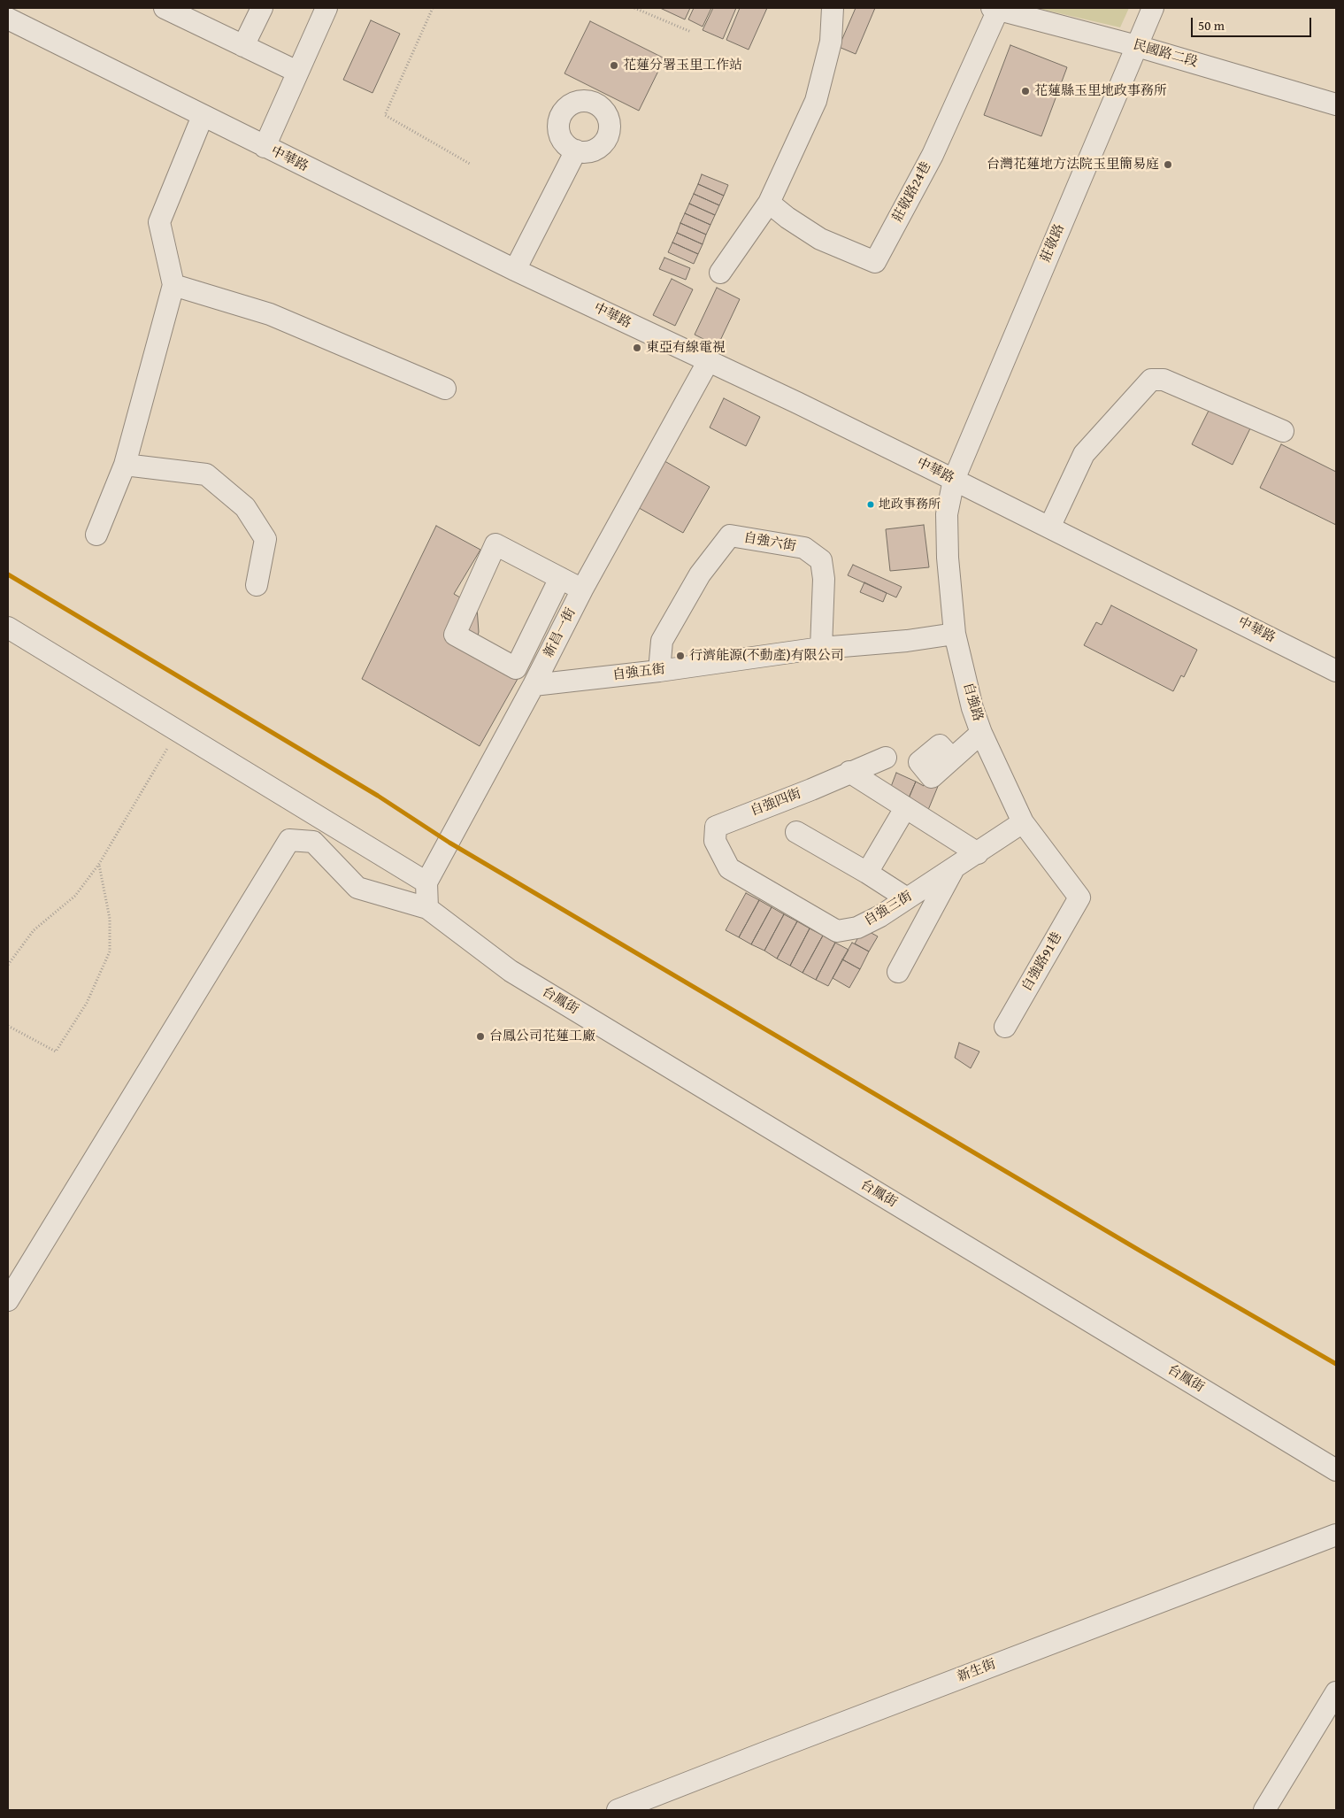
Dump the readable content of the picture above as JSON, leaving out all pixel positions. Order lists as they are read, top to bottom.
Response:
{
  "streets": {
    "street": [
      "民國路二段",
      "中華路",
      "莊敬路24巷",
      "莊敬路",
      "自強六街",
      "新昌一街",
      "自強五街",
      "自強路",
      "自強四街",
      "自強三街",
      "自強路91巷",
      "台鳳街",
      "新生街"
    ]
  },
  "crossings": [
    ["民國路二段", "莊敬路24巷"],
    ["民國路二段", "莊敬路"],
    ["中華路", "莊敬路"],
    ["中華路", "新昌一街"],
    ["中華路", "自強路"],
    ["莊敬路", "自強路"],
    ["自強六街", "自強五街"],
    ["新昌一街", "自強五街"],
    ["自強五街", "自強路"],
    ["自強路", "自強三街"],
    ["自強路", "自強路91巷"],
    ["自強四街", "自強三街"]
  ],
  "places": [
    "花蓮分署玉里工作站",
    "花蓮縣玉里地政事務所",
    "台灣花蓮地方法院玉里簡易庭",
    "東亞有線電視",
    "地政事務所",
    "行濟能源(不動產)有限公司",
    "台鳳公司花蓮工廠"
  ],
  "scale_bar": "50 m"
}
